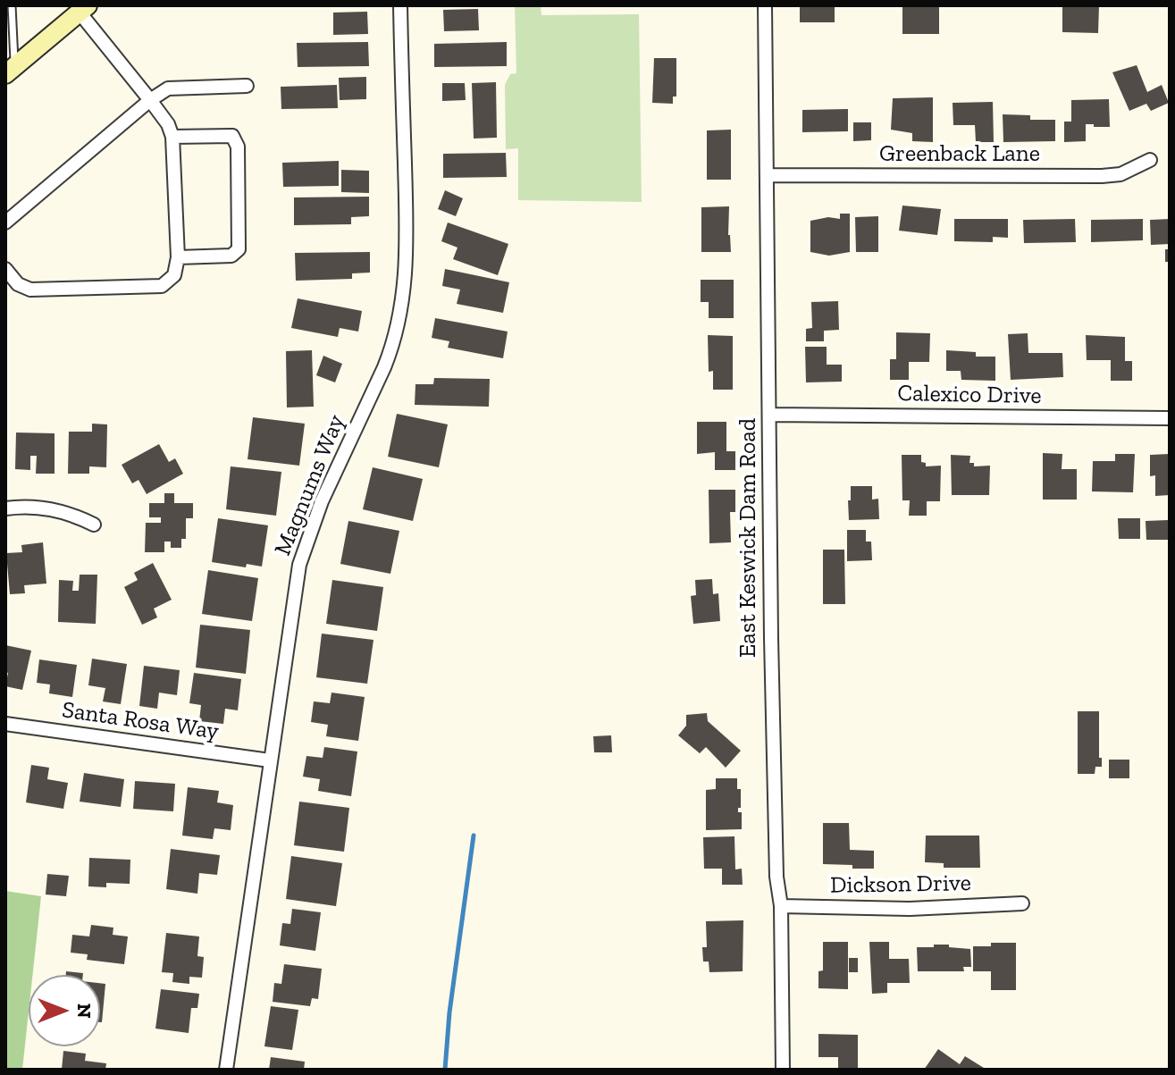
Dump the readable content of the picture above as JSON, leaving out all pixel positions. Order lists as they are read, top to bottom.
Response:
{
  "streets": {
    "street": [
      "Greenback Lane",
      "Calexico Drive",
      "Magnums Way",
      "East Keswick Dam Road",
      "Santa Rosa Way",
      "Dickson Drive"
    ]
  },
  "crossings": [
    ["Greenback Lane", "East Keswick Dam Road"],
    ["Calexico Drive", "East Keswick Dam Road"],
    ["Magnums Way", "Santa Rosa Way"],
    ["East Keswick Dam Road", "Dickson Drive"]
  ],
  "north": "right"
}
